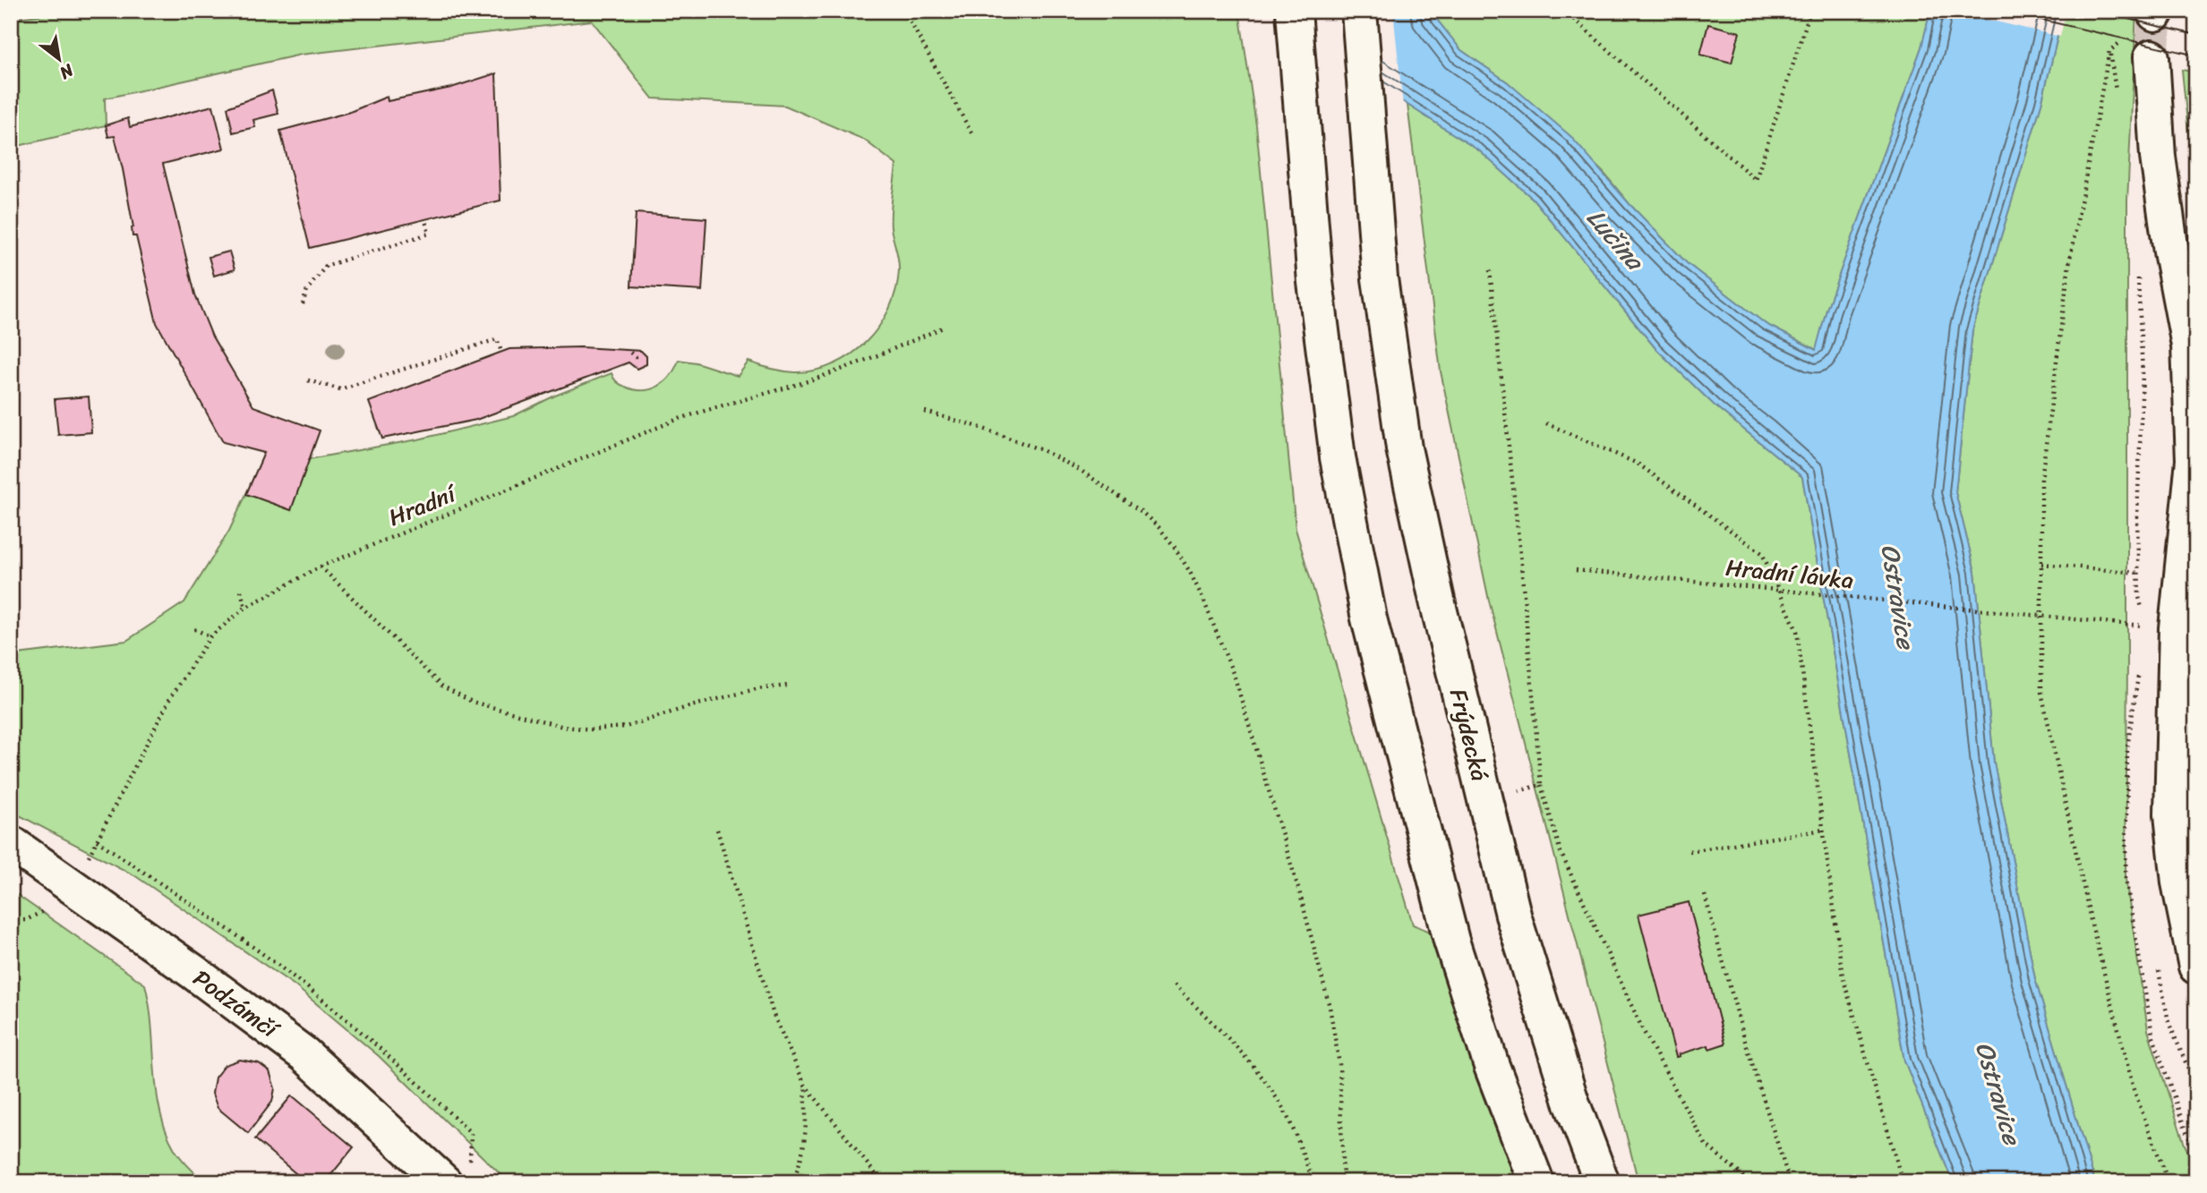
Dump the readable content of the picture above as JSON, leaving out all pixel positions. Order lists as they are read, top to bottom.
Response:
{
  "streets": {
    "main road": ["Frýdecká", "Podzámčí"],
    "path": ["Hradní", "Hradní lávka"]
  },
  "crossings": [
    ["Hradní", "Podzámčí"]
  ],
  "water": ["Lučina", "Ostravice"],
  "north": "bottom right"
}
